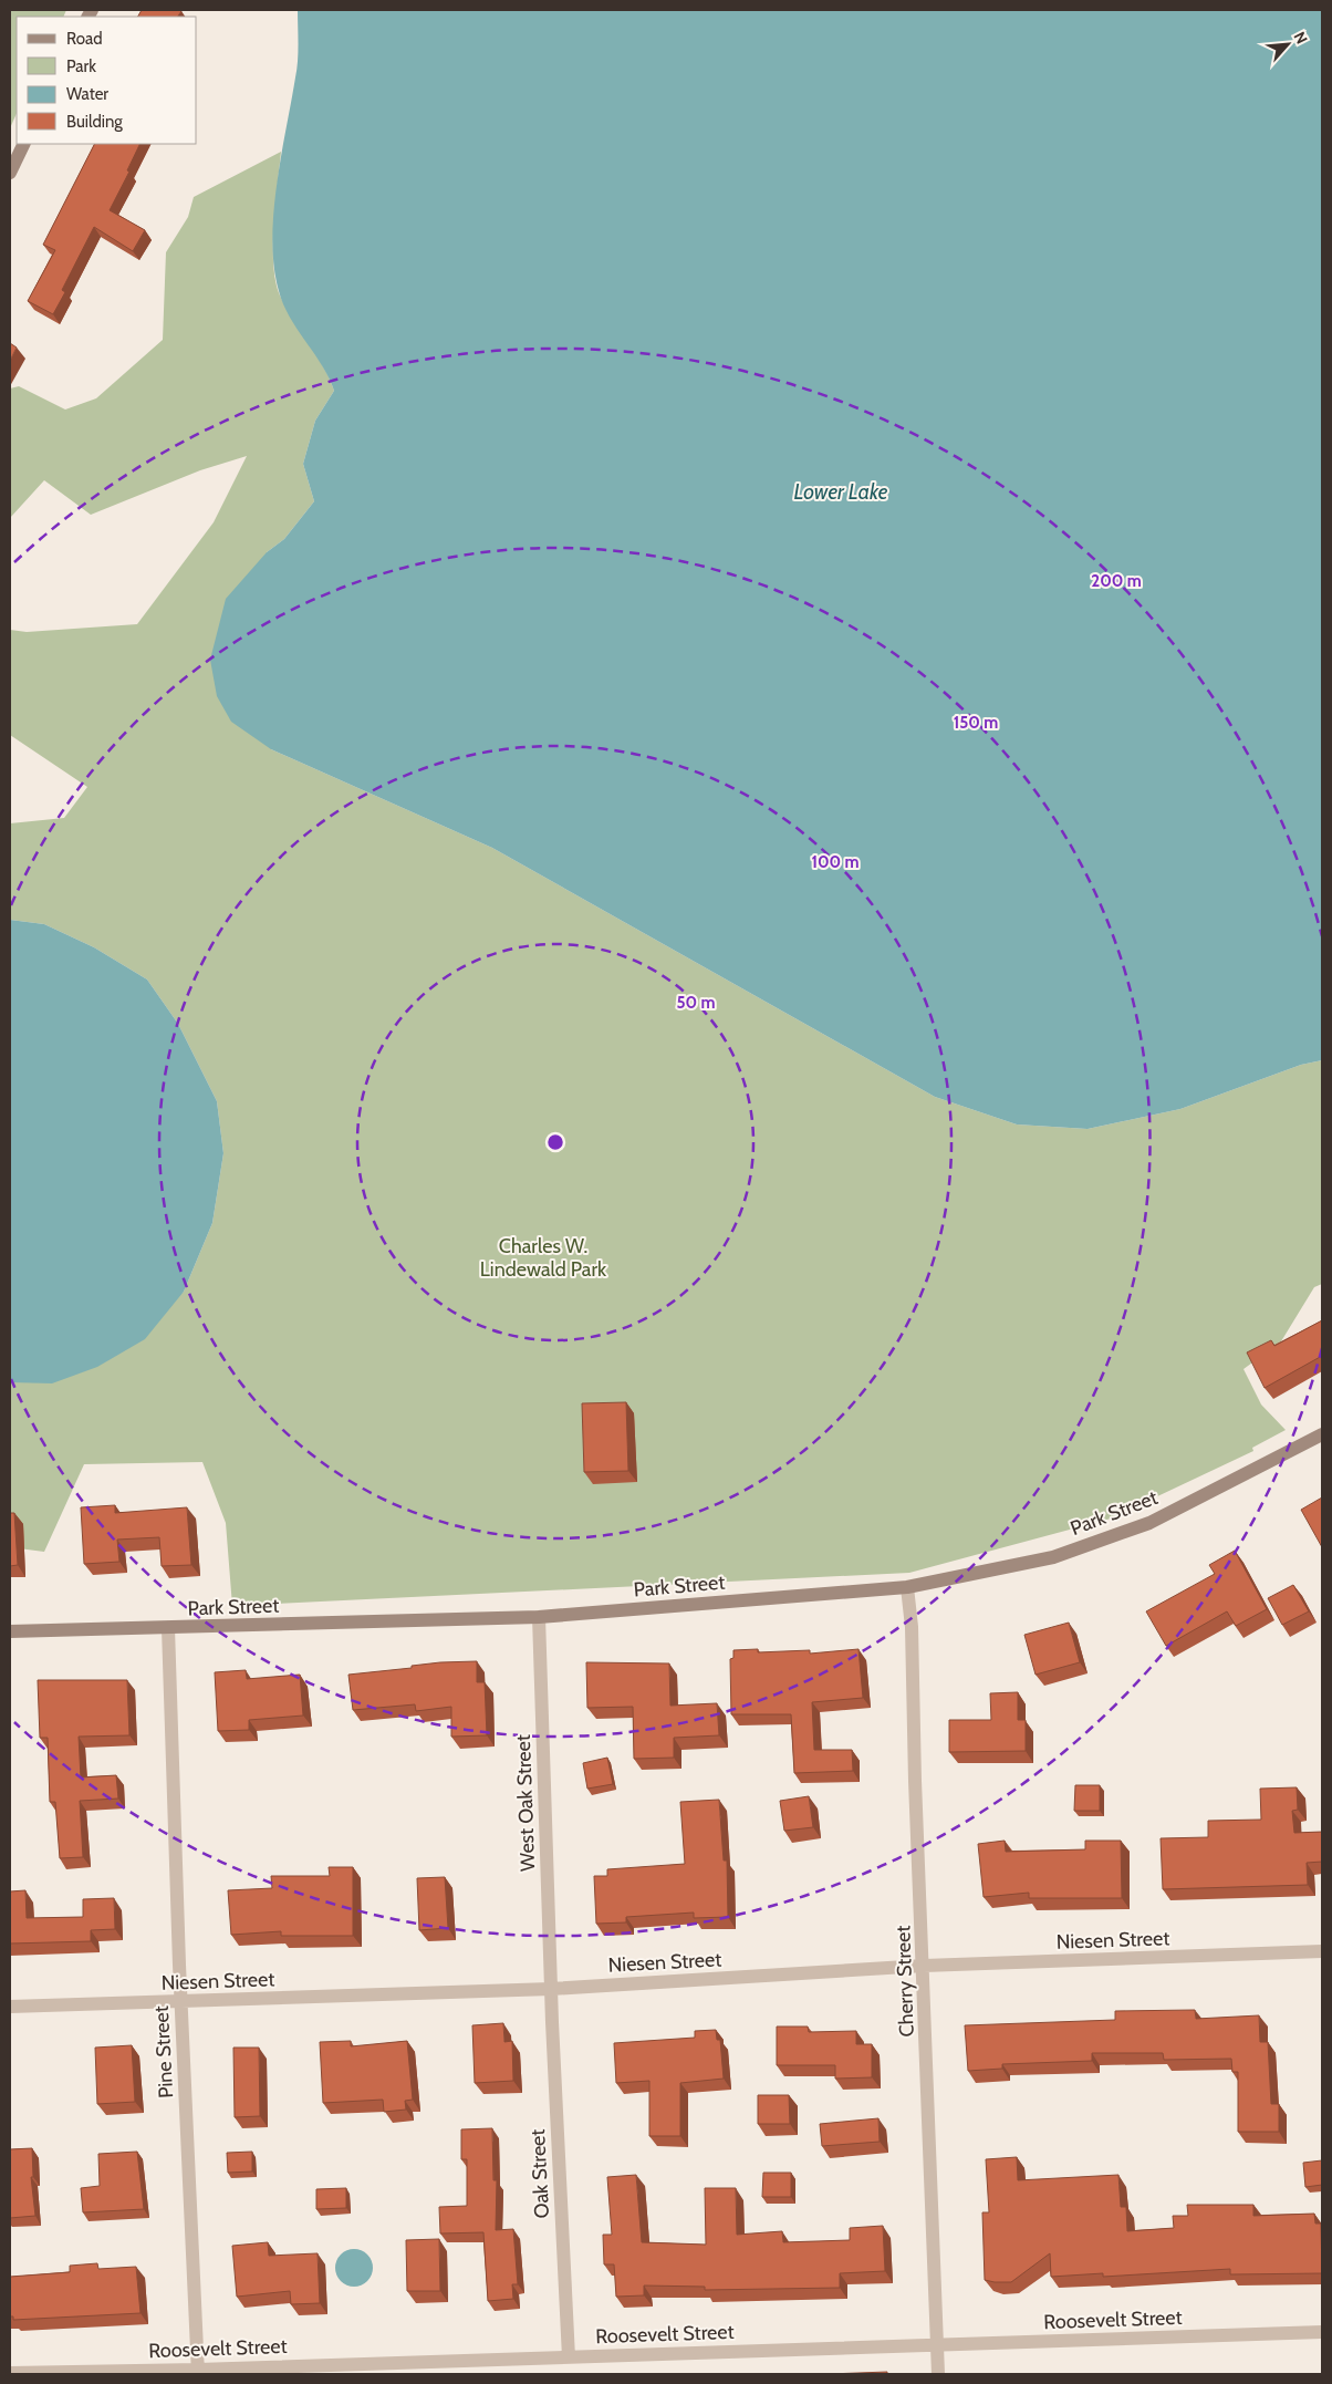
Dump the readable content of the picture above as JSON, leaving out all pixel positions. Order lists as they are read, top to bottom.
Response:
{
  "streets": {
    "street": [
      "Park Street",
      "West Oak Street",
      "Niesen Street",
      "Cherry Street",
      "Pine Street",
      "Oak Street",
      "Roosevelt Street"
    ]
  },
  "crossings": [
    ["Park Street", "West Oak Street"],
    ["Park Street", "Cherry Street"],
    ["Park Street", "Pine Street"],
    ["West Oak Street", "Niesen Street"],
    ["West Oak Street", "Oak Street"],
    ["Niesen Street", "Cherry Street"],
    ["Niesen Street", "Pine Street"],
    ["Niesen Street", "Oak Street"],
    ["Cherry Street", "Roosevelt Street"],
    ["Pine Street", "Roosevelt Street"],
    ["Oak Street", "Roosevelt Street"]
  ],
  "water": ["Lower Lake"],
  "parks": ["Charles W. Lindewald Park"],
  "legend": [
    "Road",
    "Park",
    "Water",
    "Building"
  ],
  "north": "top right",
  "rings": [
    "200 m",
    "150 m",
    "100 m",
    "50 m"
  ]
}
